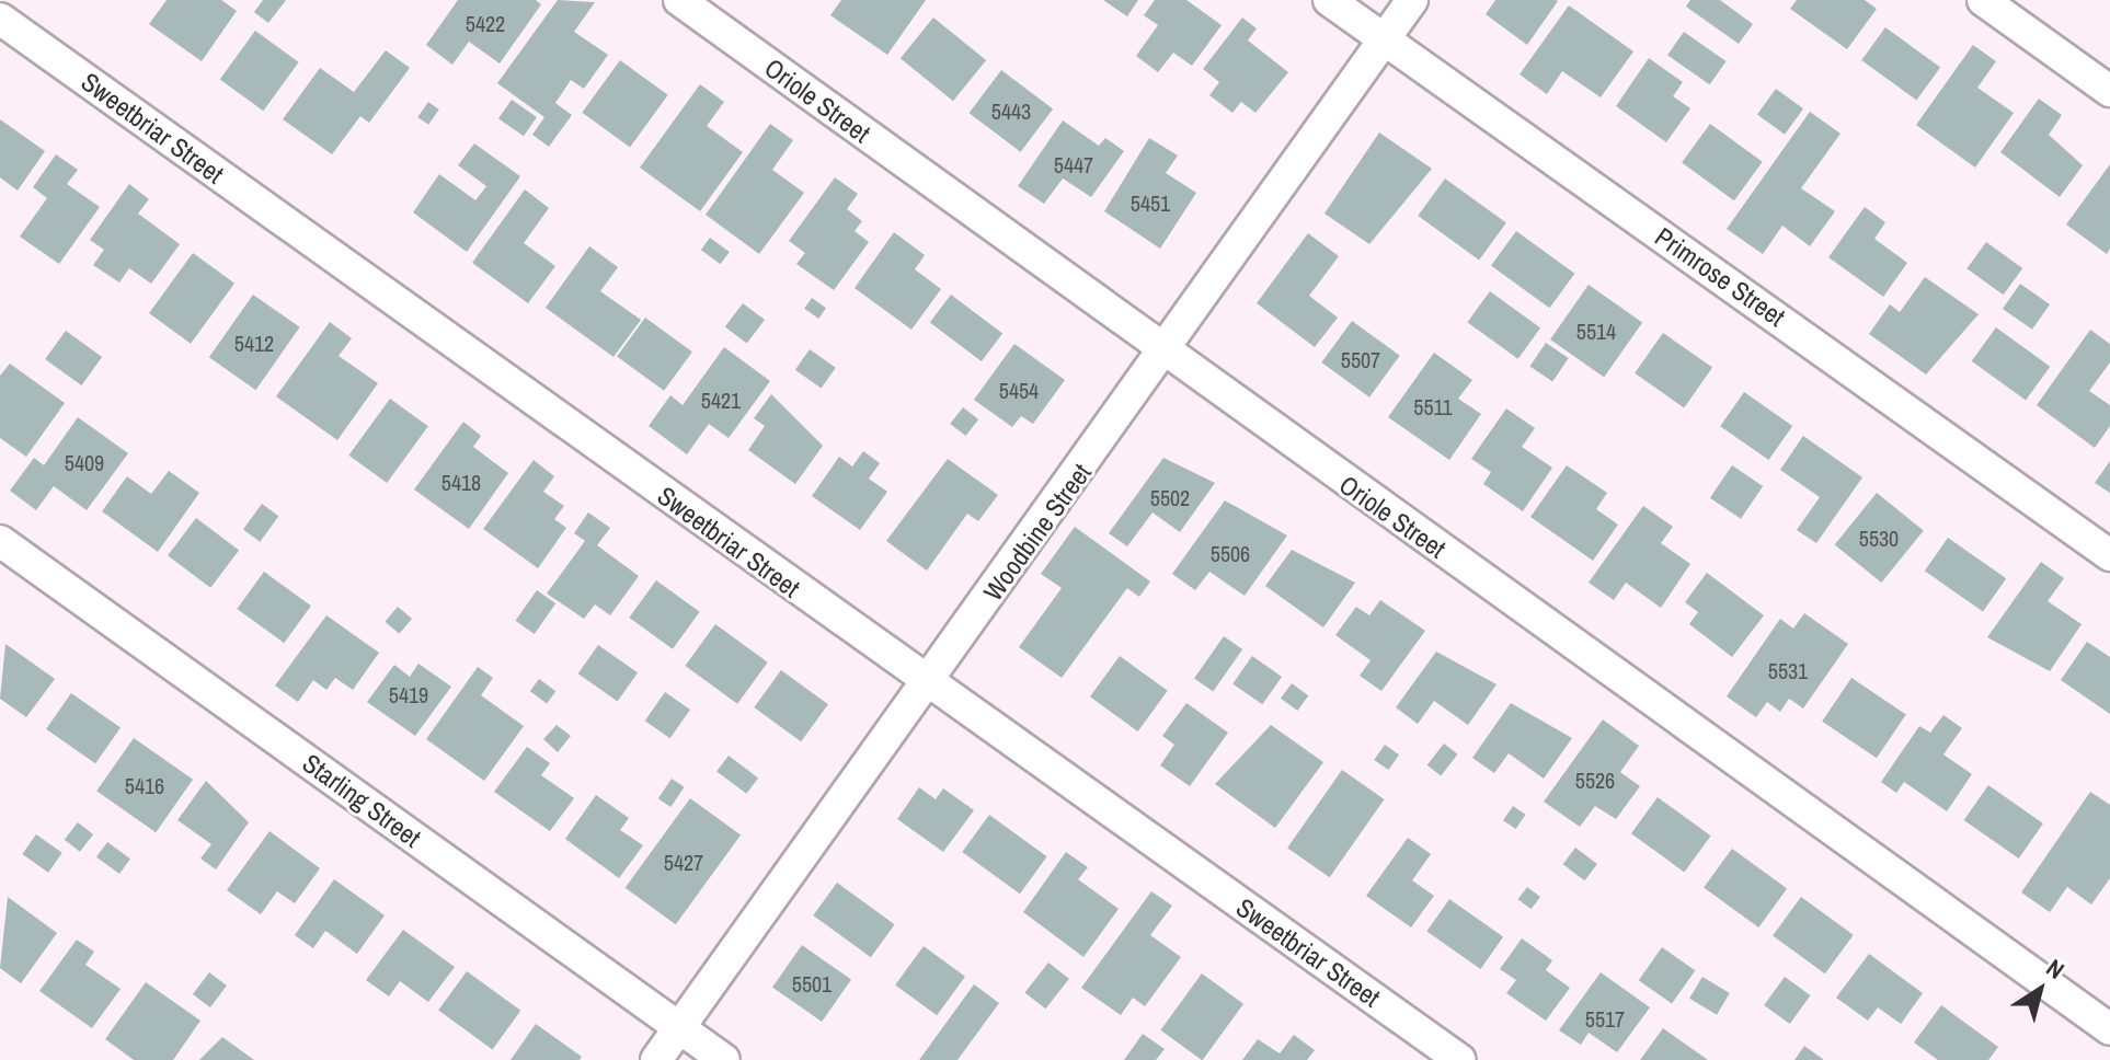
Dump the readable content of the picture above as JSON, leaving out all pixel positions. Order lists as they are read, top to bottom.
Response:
{
  "streets": {
    "street": [
      "Oriole Street",
      "Sweetbriar Street",
      "Primrose Street",
      "Woodbine Street",
      "Starling Street"
    ]
  },
  "crossings": [
    ["Oriole Street", "Woodbine Street"],
    ["Sweetbriar Street", "Woodbine Street"],
    ["Primrose Street", "Woodbine Street"],
    ["Woodbine Street", "Starling Street"]
  ],
  "house_numbers": [
    "5422",
    "5443",
    "5447",
    "5451",
    "5514",
    "5412",
    "5507",
    "5454",
    "5421",
    "5511",
    "5409",
    "5418",
    "5502",
    "5530",
    "5506",
    "5531",
    "5419",
    "5526",
    "5416",
    "5427",
    "5501",
    "5517"
  ],
  "north": "top right"
}
